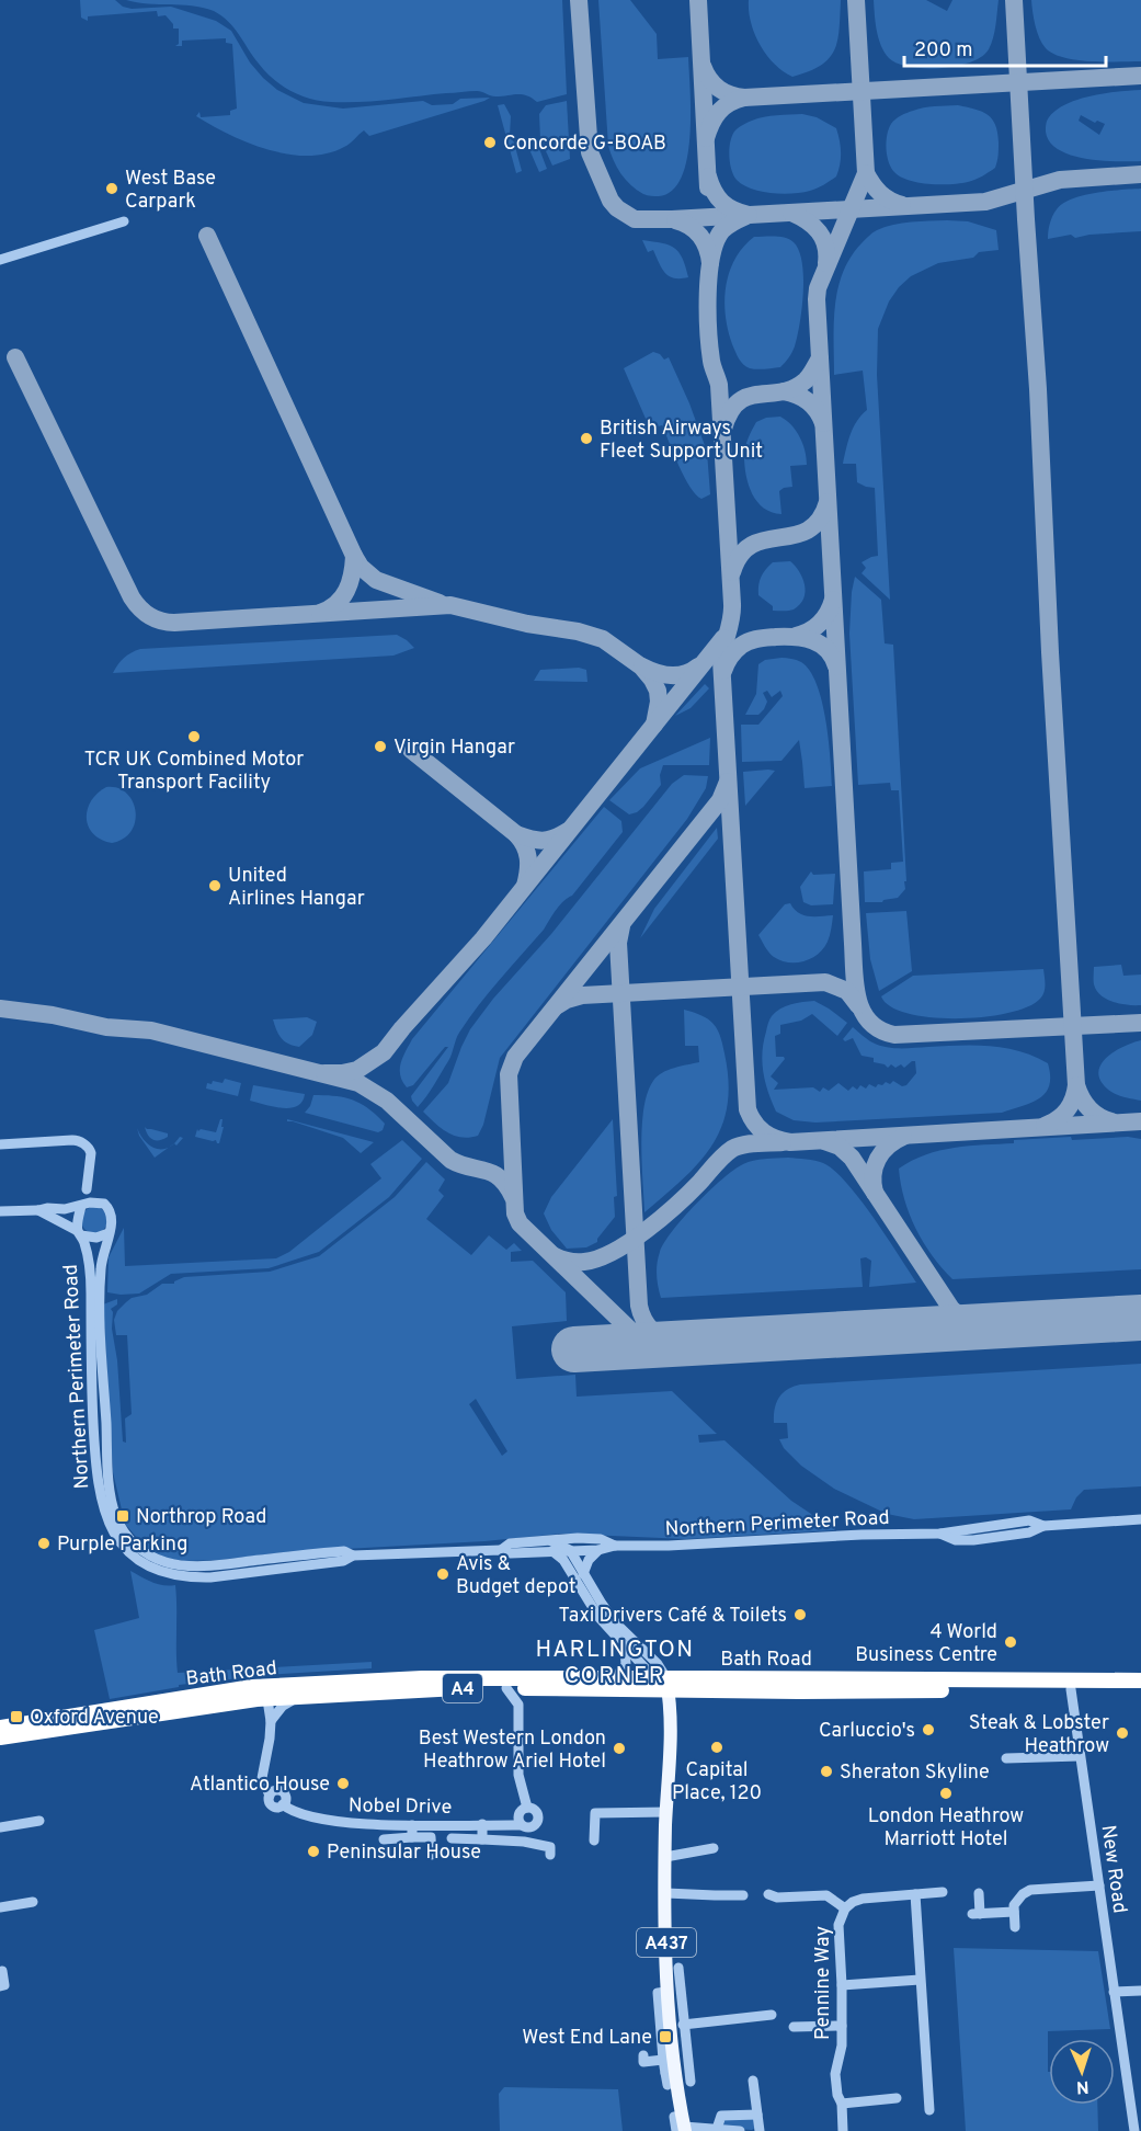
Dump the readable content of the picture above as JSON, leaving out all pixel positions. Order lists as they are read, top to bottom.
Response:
{
  "streets": {
    "highway": ["Bath Road", "A4"],
    "main road": ["A437"],
    "street": [
      "Northern Perimeter Road",
      "Nobel Drive",
      "New Road",
      "Pennine Way"
    ]
  },
  "crossings": [
    ["Bath Road", "New Road"],
    ["Bath Road", "A437"]
  ],
  "districts": ["HARLINGTON CORNER"],
  "places": {
    "other": [
      "Concorde G-BOAB",
      "West Base Carpark",
      "British Airways Fleet Support Unit",
      "TCR UK Combined Motor Transport Facility",
      "Virgin Hangar",
      "United Airlines Hangar",
      "Purple Parking",
      "Avis & Budget depot",
      "Taxi Drivers Café & Toilets",
      "4 World Business Centre",
      "Carluccio's",
      "Steak & Lobster Heathrow",
      "Capital Place, 120",
      "Best Western London Heathrow Ariel Hotel",
      "Sheraton Skyline",
      "Atlantico House",
      "London Heathrow Marriott Hotel",
      "Peninsular House"
    ],
    "transit": ["Northrop Road", "Oxford Avenue", "West End Lane"]
  },
  "scale_bar": "200 m",
  "north": "bottom"
}
